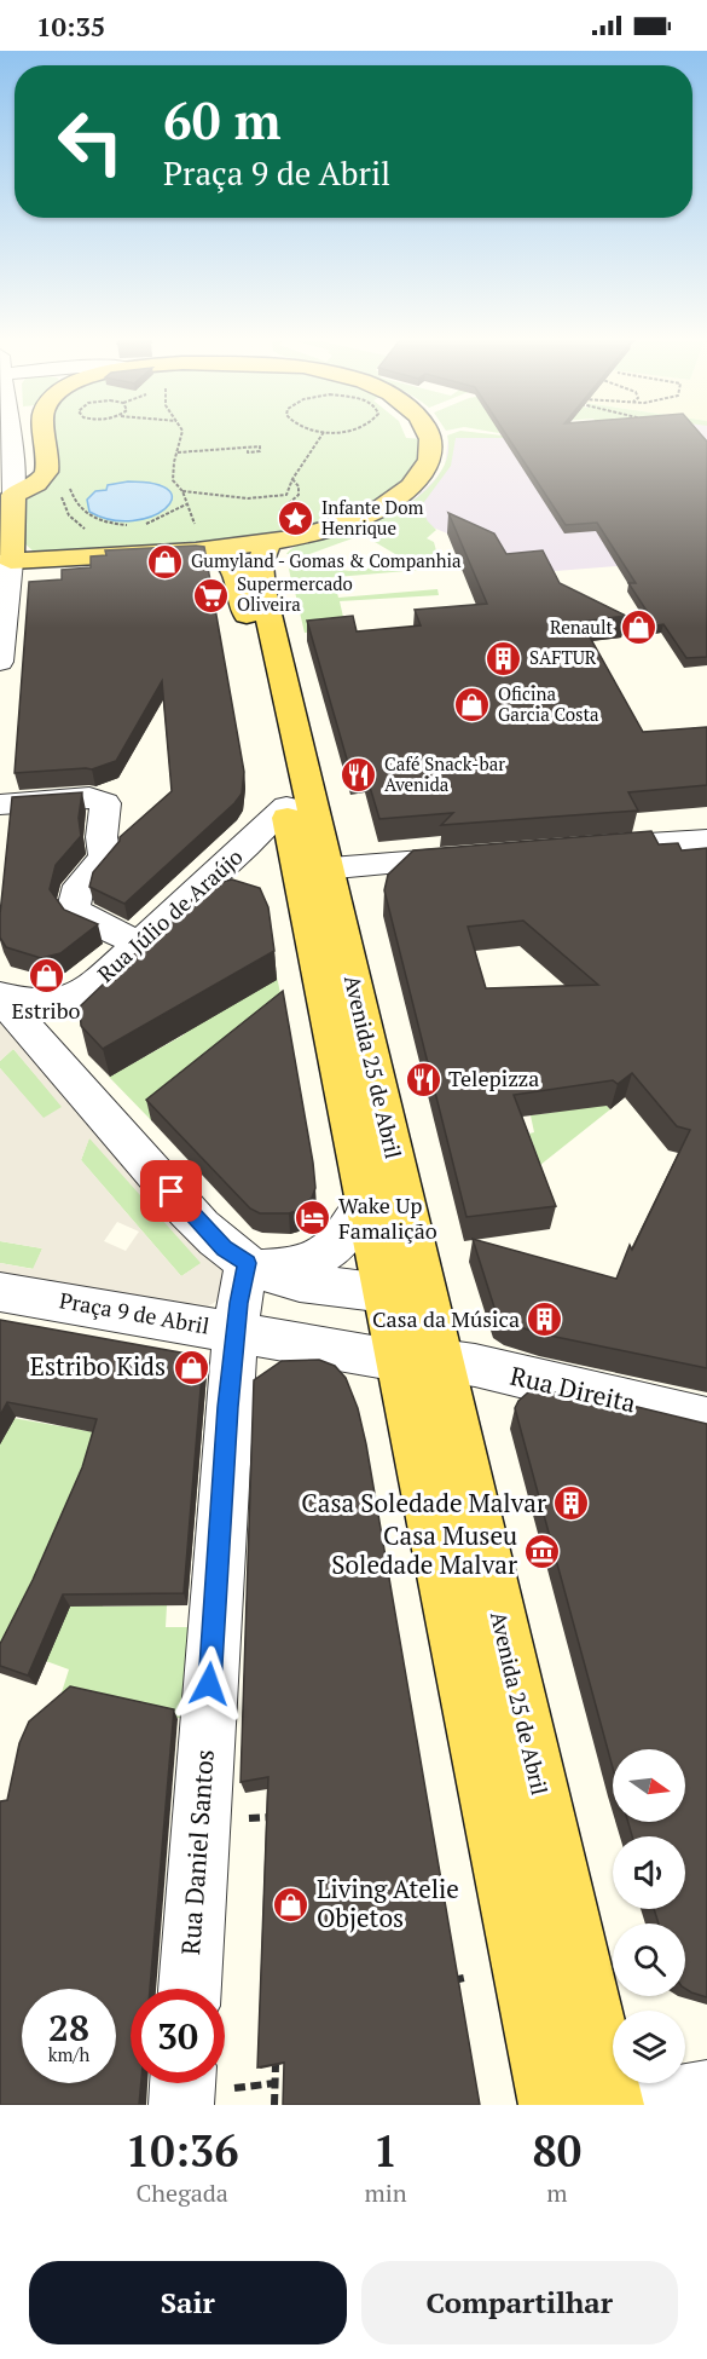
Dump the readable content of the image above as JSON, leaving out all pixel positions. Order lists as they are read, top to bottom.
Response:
{
  "streets": {
    "main road": ["Avenida 25 de Abril"],
    "street": [
      "Rua Júlio de Araújo",
      "Praça 9 de Abril",
      "Rua Direita",
      "Rua Daniel Santos"
    ]
  },
  "crossings": [
    ["Rua Júlio de Araújo", "Avenida 25 de Abril"],
    ["Avenida 25 de Abril", "Praça 9 de Abril"],
    ["Avenida 25 de Abril", "Rua Direita"],
    ["Praça 9 de Abril", "Rua Direita"],
    ["Praça 9 de Abril", "Rua Daniel Santos"]
  ],
  "places": {
    "place": ["Infante Dom Henrique"],
    "shop": [
      "Gumyland - Gomas & Companhia",
      "Renault",
      "Oficina Garcia Costa",
      "Estribo",
      "Estribo Kids",
      "Living Atelie Objetos"
    ],
    "supermarket": ["Supermercado Oliveira"],
    "building": ["SAFTUR", "Casa da Música", "Casa Soledade Malvar"],
    "restaurant": ["Café Snack-bar Avenida", "Telepizza"],
    "hotel": ["Wake Up Famalição"],
    "museum": ["Casa Museu Soledade Malvar"]
  },
  "north": "right",
  "page": {
    "status": "10:35",
    "turn": ["60 m", "Praça 9 de Abril"],
    "speed": "28 km/h",
    "limit": "30",
    "eta": [
      "10:36",
      "Chegada",
      "1",
      "min",
      "80",
      "m"
    ],
    "buttons": ["Sair", "Compartilhar"]
  }
}
